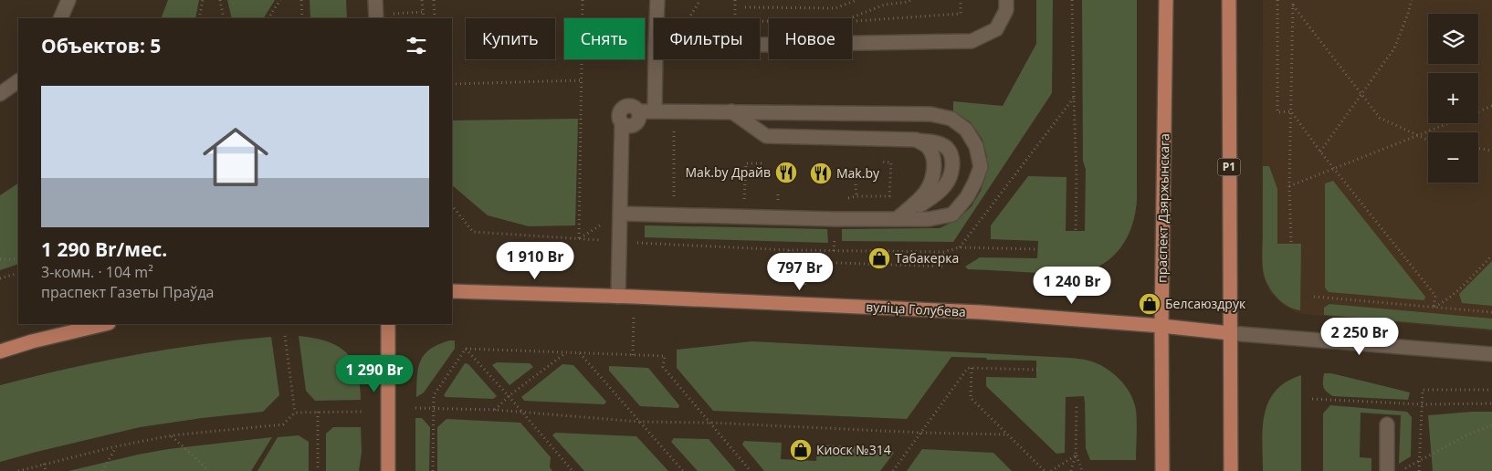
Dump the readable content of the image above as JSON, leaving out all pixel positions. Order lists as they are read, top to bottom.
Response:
{
  "streets": {
    "main road": ["Р1", "праспект Дзяржынскага", "вуліца Голубева"]
  },
  "crossings": [
    ["Р1", "вуліца Голубева"],
    ["праспект Дзяржынскага", "вуліца Голубева"]
  ],
  "places": {
    "restaurant": ["Маk.by Драйв", "Mak.by"],
    "shop": ["Табакерка", "Белсаюздрук", "Киоск №314"]
  },
  "page": {
    "map_buttons": ["+", "−"],
    "chip": [
      "Купить",
      "Снять",
      "Фильтры",
      "Новое"
    ],
    "heading": "Объектов: 5",
    "list": [
      {
        "name": "1 290 Br/мес.",
        "note": "3-комн. · 104 m² · праспект Газеты Праўда"
      }
    ],
    "price": [
      "1 910 Br",
      "797 Br",
      "1 240 Br",
      "2 250 Br",
      "1 290 Br"
    ]
  }
}
